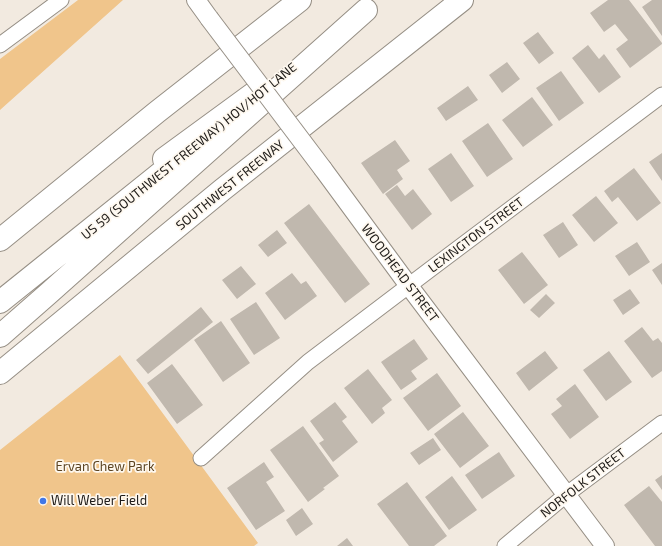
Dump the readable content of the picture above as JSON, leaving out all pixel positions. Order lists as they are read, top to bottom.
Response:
{
  "streets": {
    "highway": ["US 59 (SOUTHWEST FREEWAY) HOV/HOT LANE", "SOUTHWEST FREEWAY"],
    "street": ["LEXINGTON STREET", "WOODHEAD STREET", "NORFOLK STREET"]
  },
  "crossings": [
    ["LEXINGTON STREET", "WOODHEAD STREET"],
    ["WOODHEAD STREET", "NORFOLK STREET"]
  ],
  "parks": ["Ervan Chew Park"],
  "places": ["Will Weber Field"]
}
